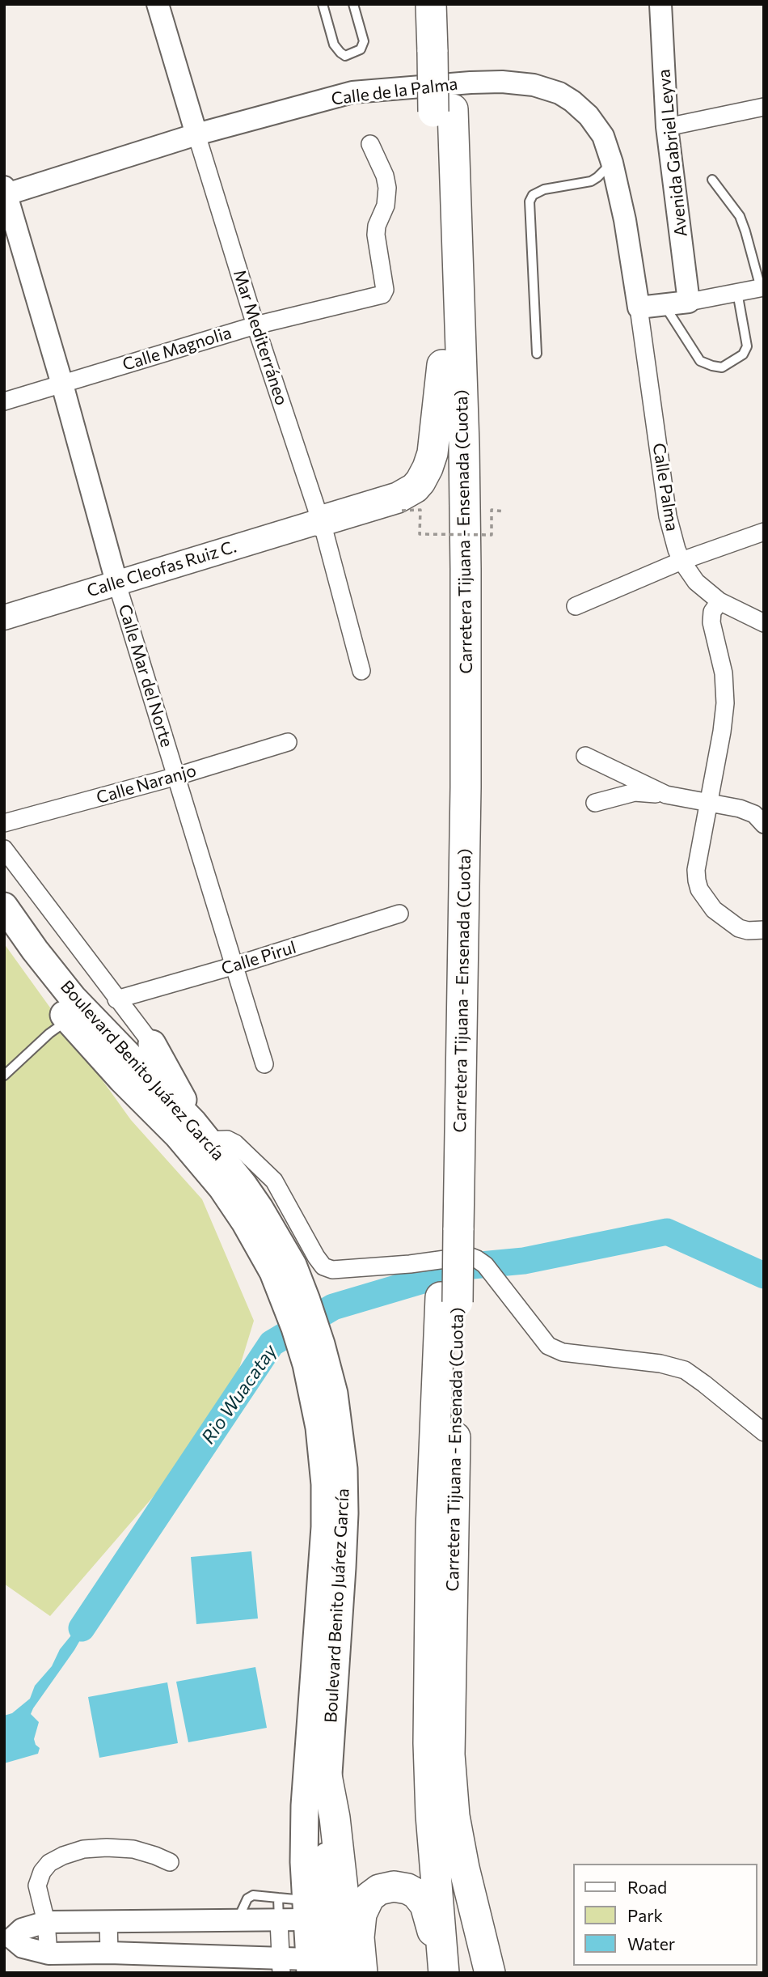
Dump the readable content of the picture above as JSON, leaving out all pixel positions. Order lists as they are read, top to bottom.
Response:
{
  "streets": {
    "highway": ["Carretera Tijuana - Ensenada (Cuota)"],
    "main road": ["Calle Cleofas Ruiz C.", "Boulevard Benito Juárez García"],
    "street": [
      "Calle de la Palma",
      "Avenida Gabriel Leyva",
      "Mar Mediterráneo",
      "Calle Magnolia",
      "Calle Palma",
      "Calle Mar del Norte",
      "Calle Naranjo",
      "Calle Pirul"
    ]
  },
  "crossings": [
    ["Calle de la Palma", "Mar Mediterráneo"],
    ["Calle de la Palma", "Calle Palma"],
    ["Calle de la Palma", "Calle Mar del Norte"],
    ["Mar Mediterráneo", "Calle Magnolia"],
    ["Mar Mediterráneo", "Calle Cleofas Ruiz C."],
    ["Calle Magnolia", "Calle Mar del Norte"],
    ["Calle Cleofas Ruiz C.", "Calle Mar del Norte"],
    ["Calle Mar del Norte", "Calle Naranjo"],
    ["Calle Mar del Norte", "Calle Pirul"]
  ],
  "water": ["Rio Wuacatay"],
  "legend": ["Road", "Park", "Water"]
}
